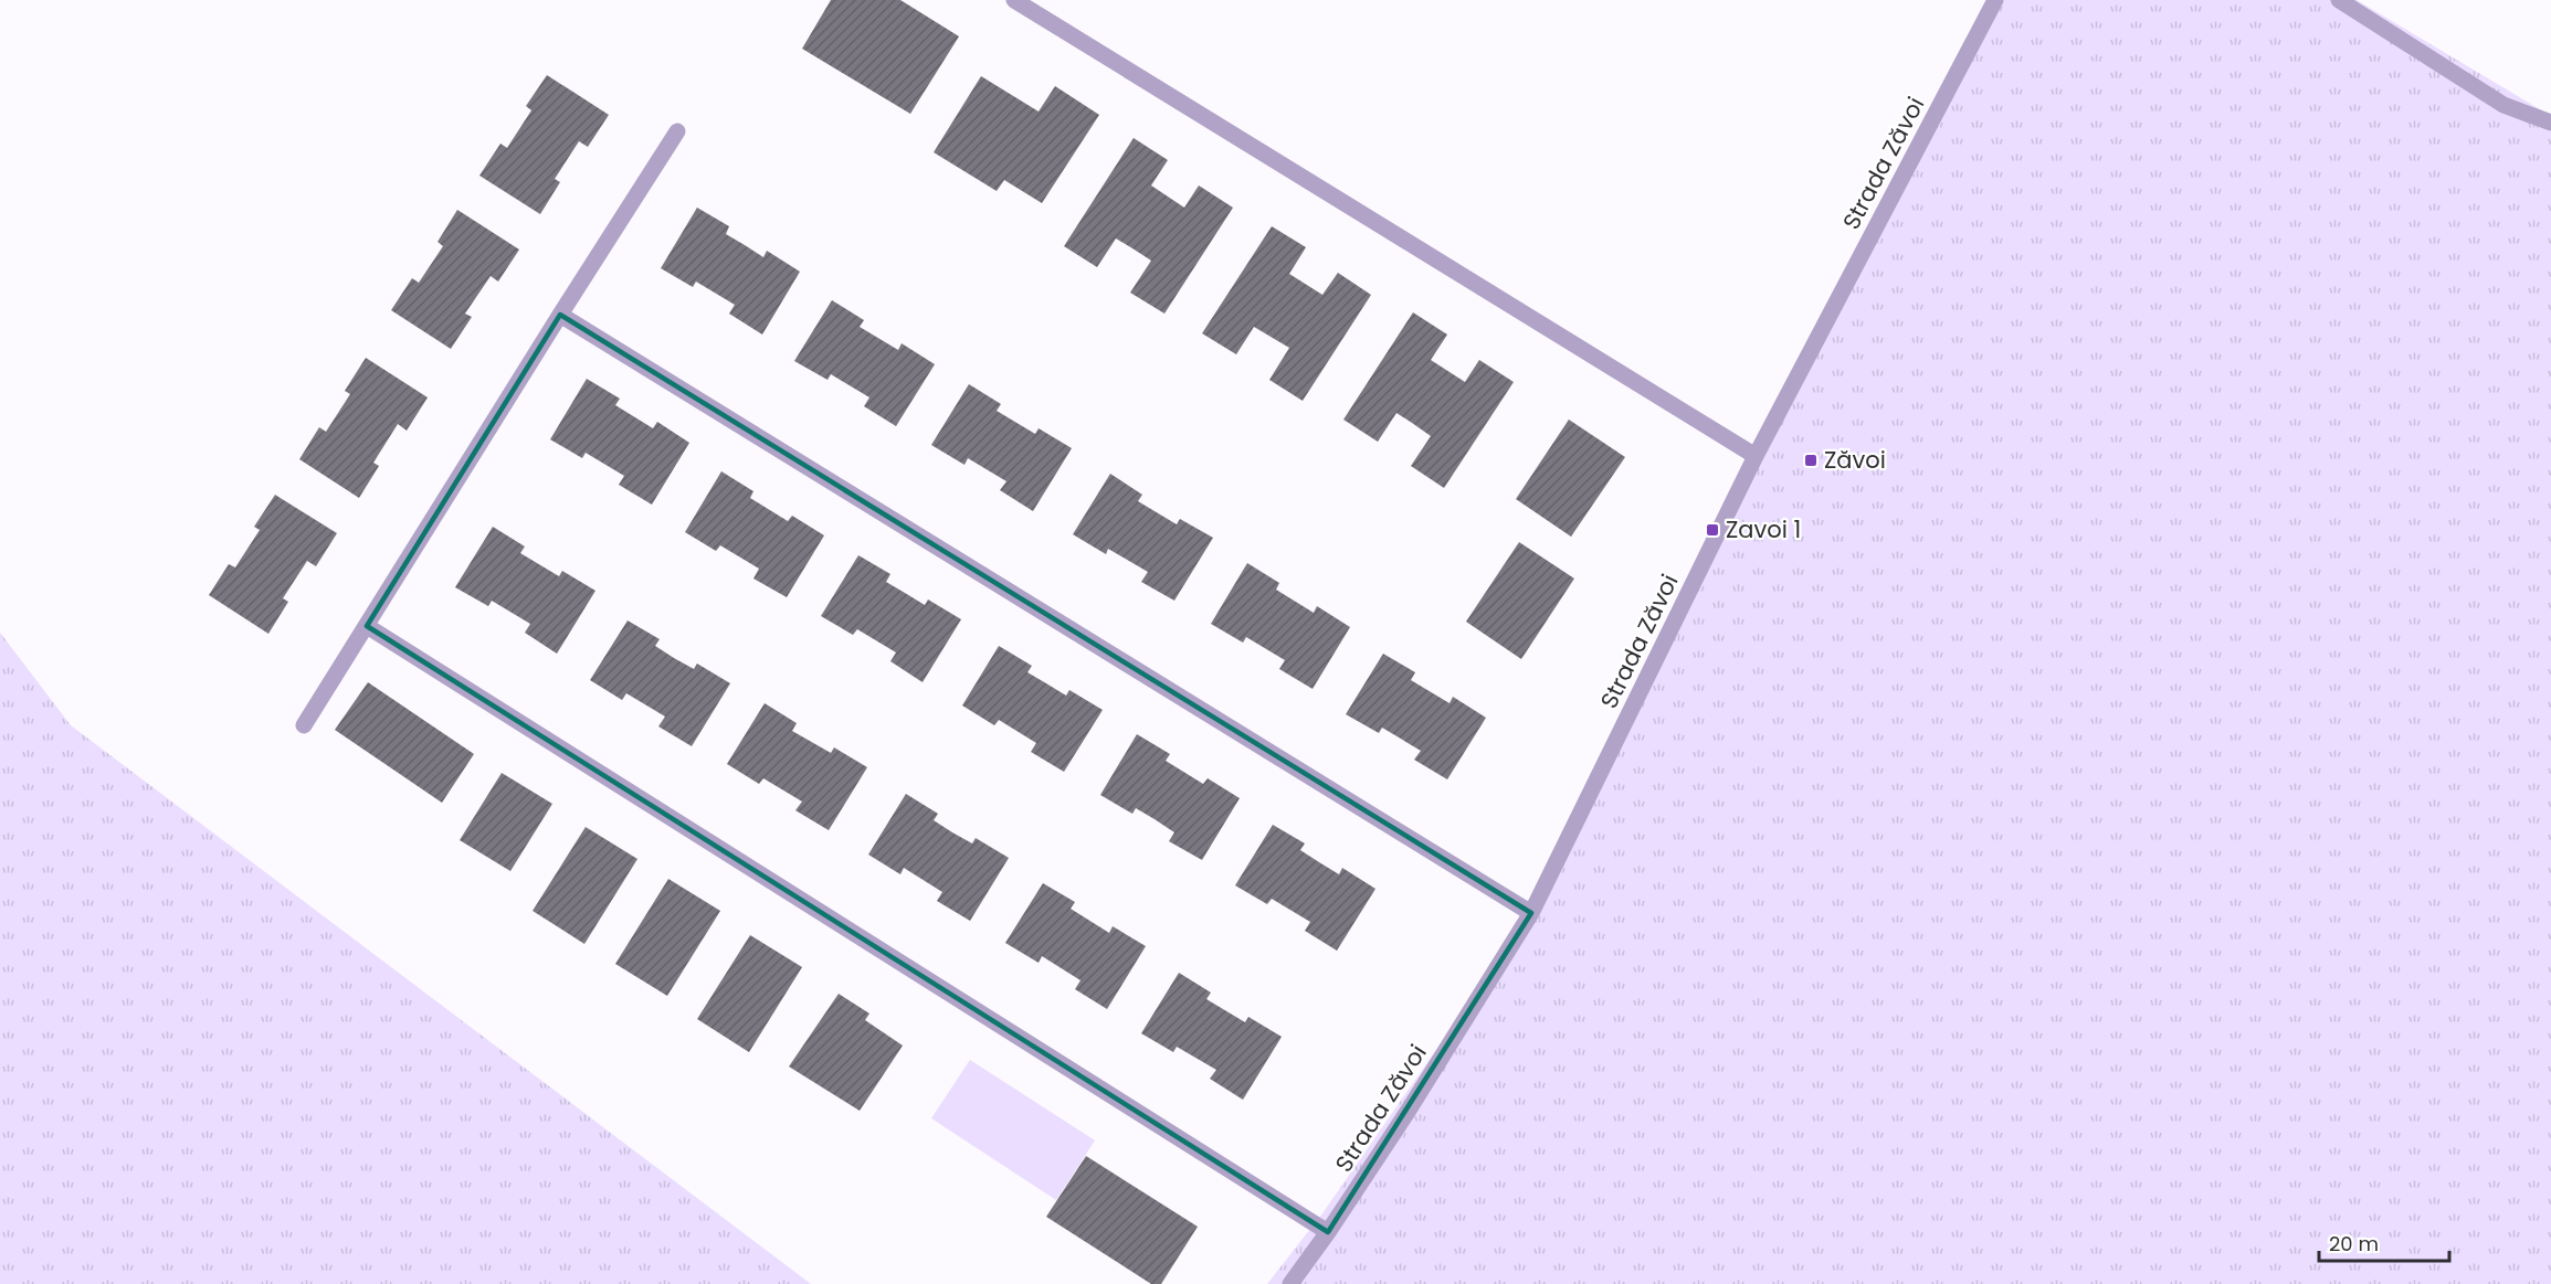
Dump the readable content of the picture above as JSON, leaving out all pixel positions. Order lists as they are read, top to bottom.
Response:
{
  "streets": {
    "street": ["Strada Zăvoi"]
  },
  "places": {
    "transit": ["Zăvoi", "Zavoi 1"]
  },
  "scale_bar": "20 m"
}
